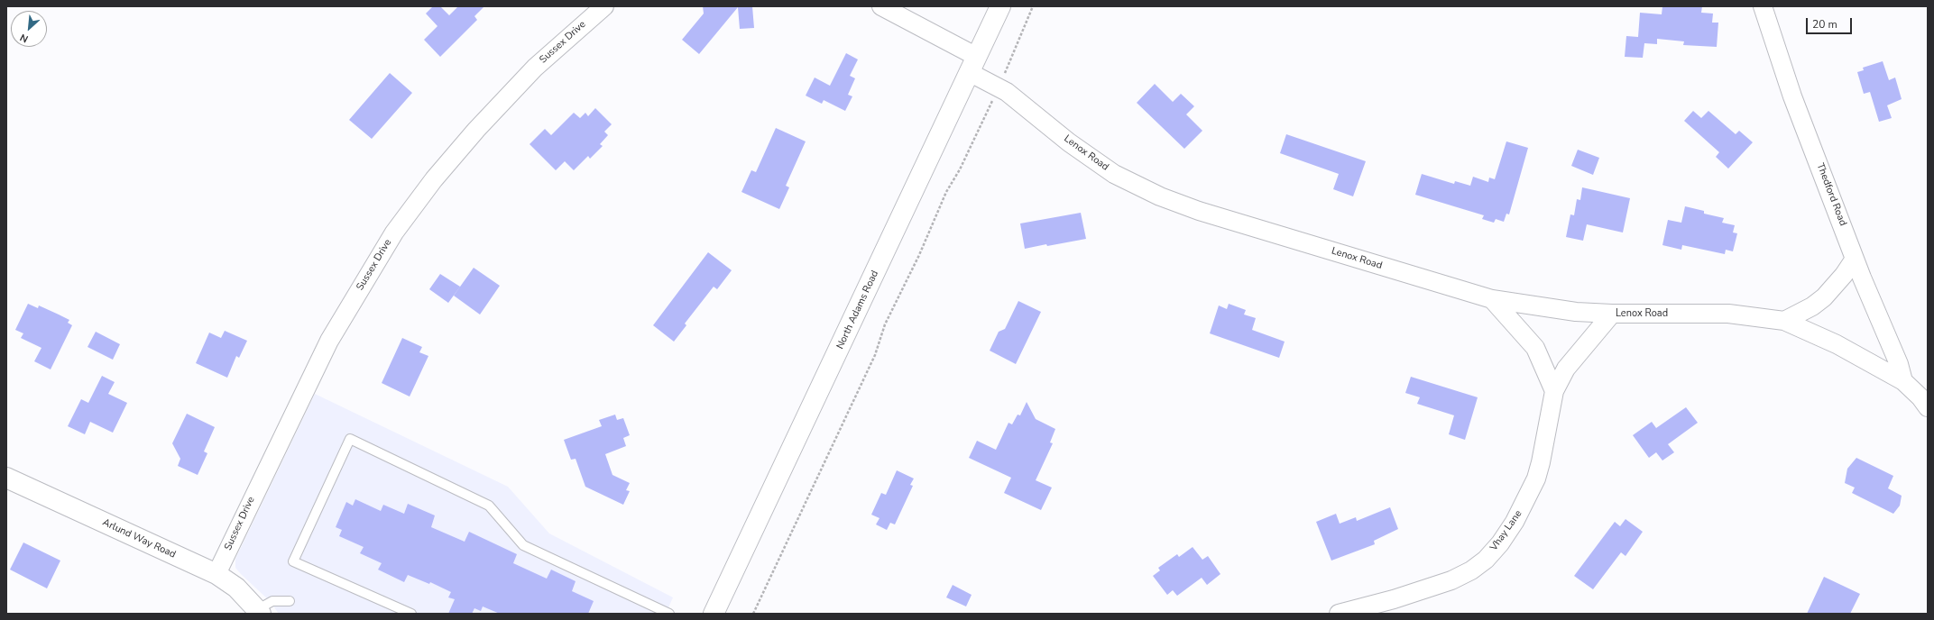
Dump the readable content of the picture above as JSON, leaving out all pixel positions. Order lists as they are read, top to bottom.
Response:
{
  "streets": {
    "street": [
      "Sussex Drive",
      "Lenox Road",
      "Thedford Road",
      "North Adams Road",
      "Vhay Lane",
      "Arlund Way Road"
    ]
  },
  "crossings": [
    ["Sussex Drive", "Arlund Way Road"],
    ["Lenox Road", "Thedford Road"],
    ["Lenox Road", "North Adams Road"],
    ["Lenox Road", "Vhay Lane"]
  ],
  "scale_bar": "20 m",
  "north": "bottom left"
}
